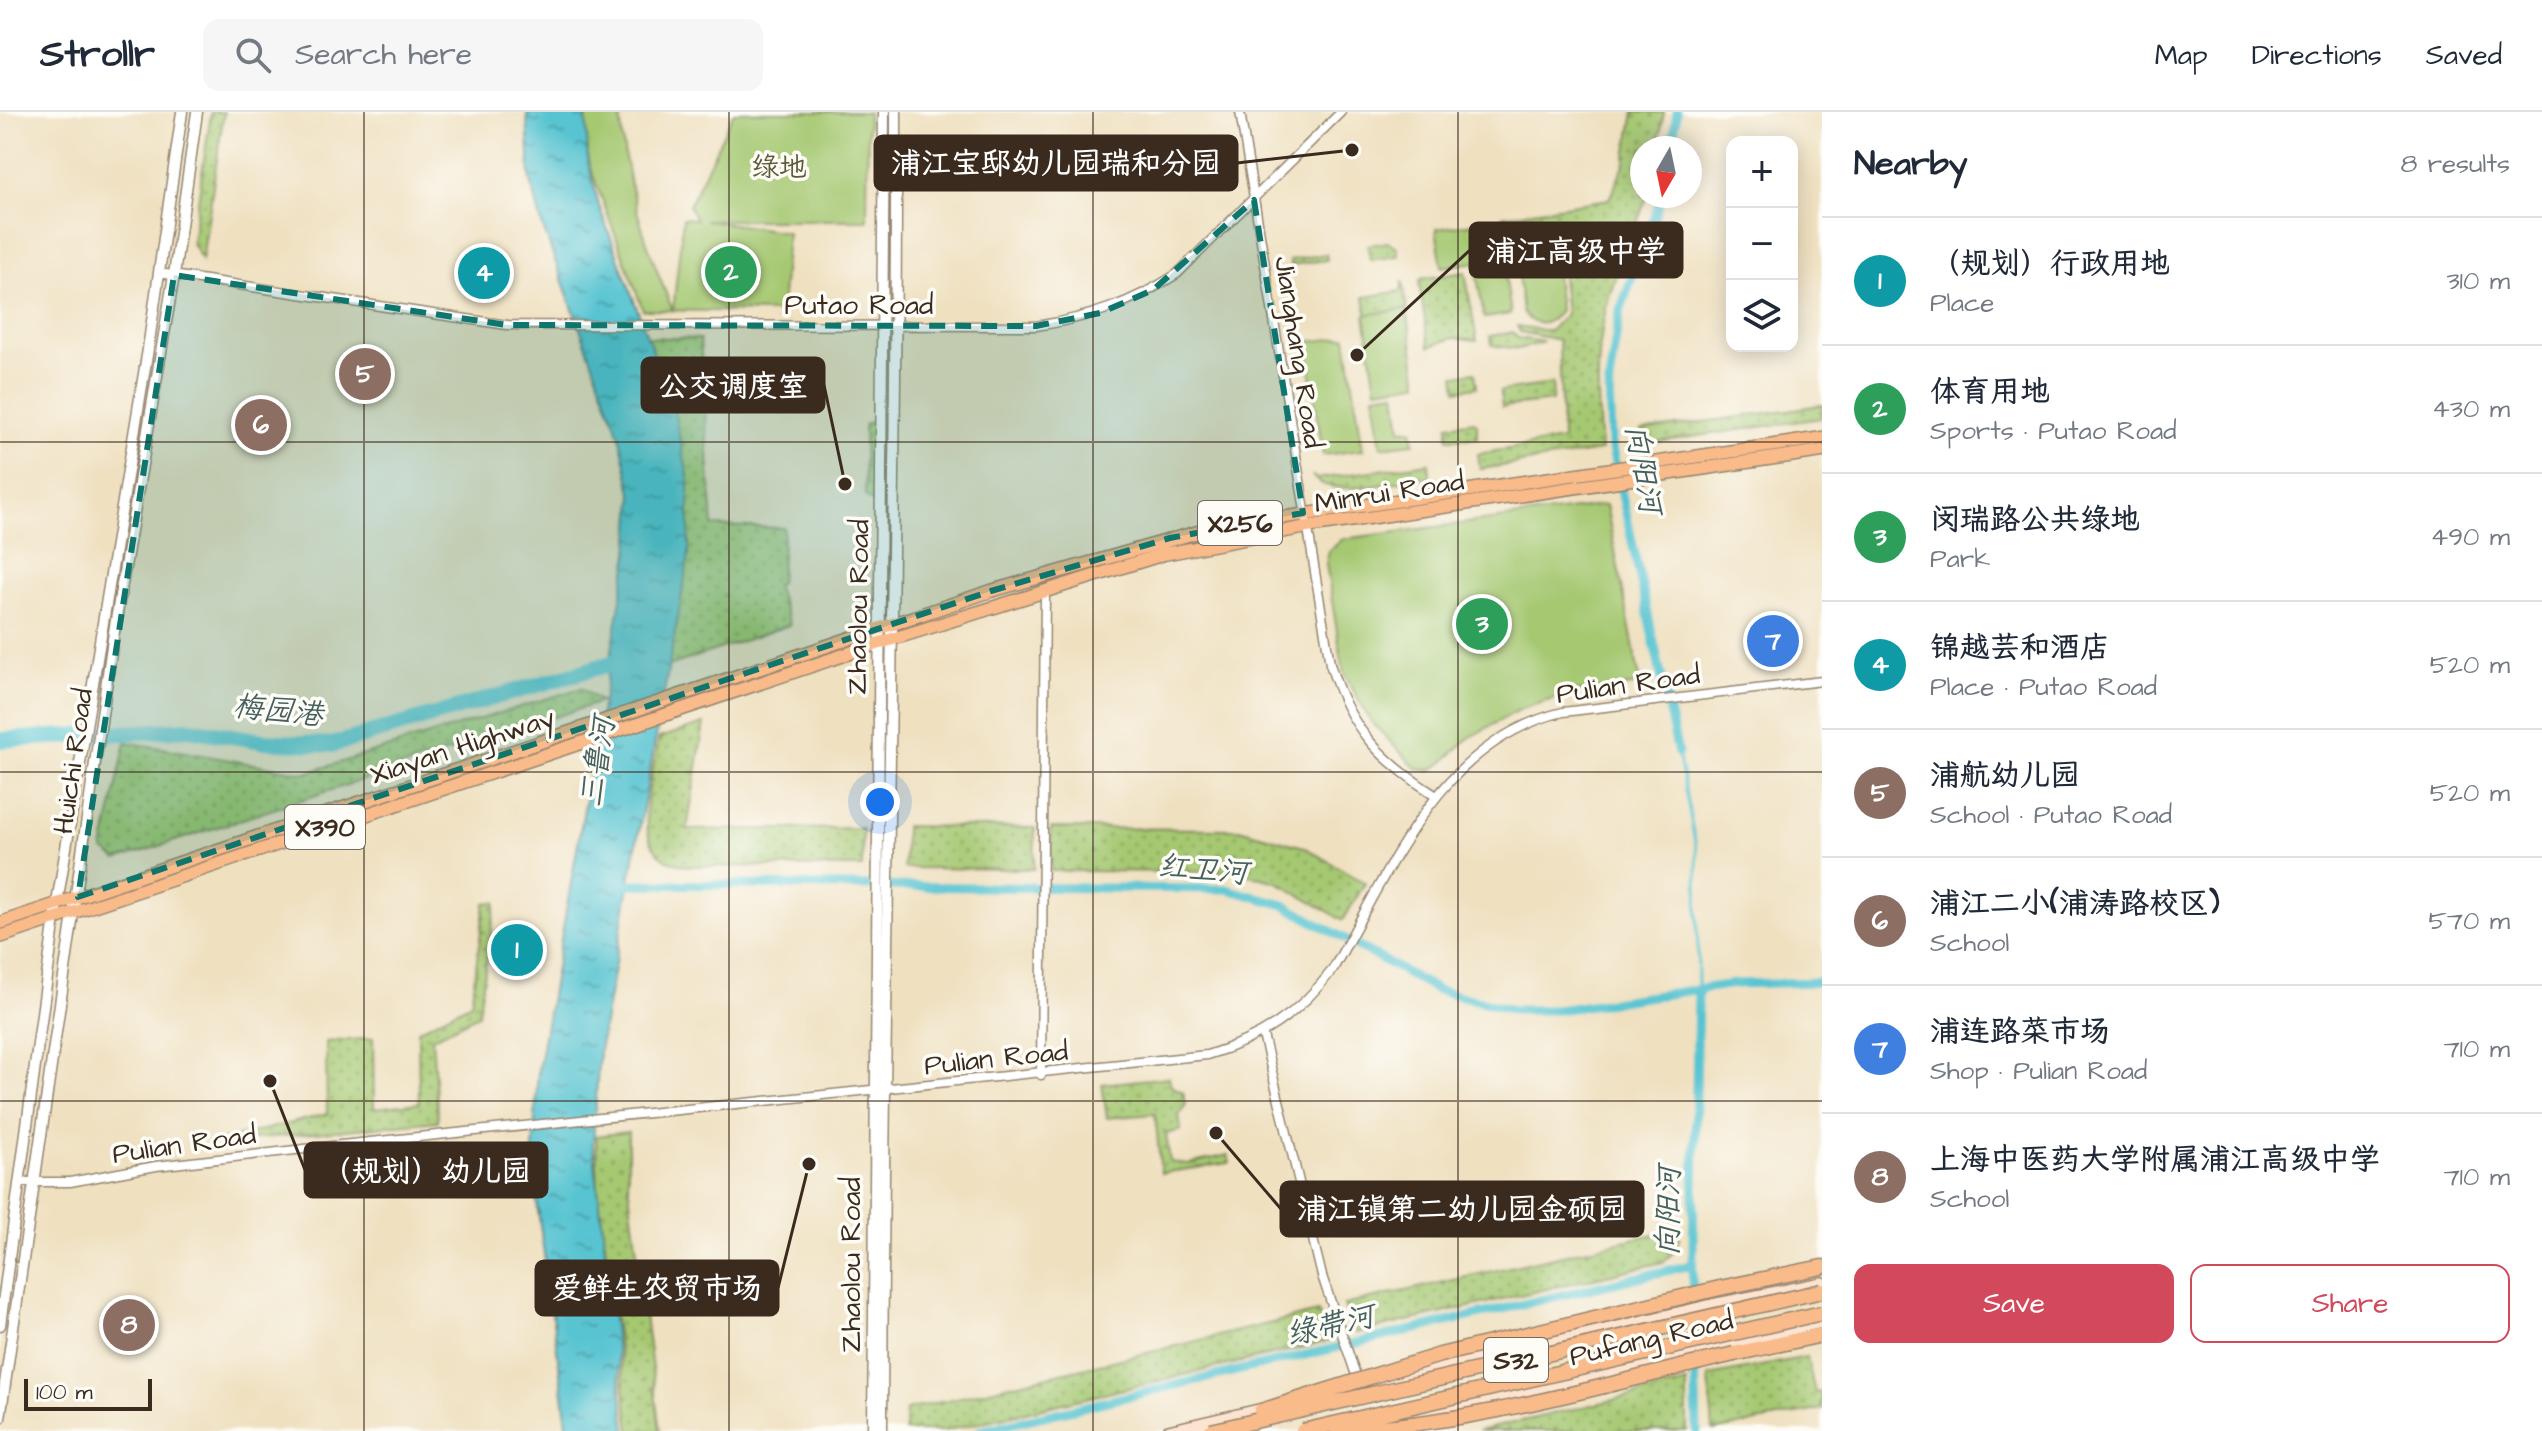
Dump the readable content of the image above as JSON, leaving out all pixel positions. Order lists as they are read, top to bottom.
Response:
{
  "streets": {
    "highway": ["S32"],
    "main road": [
      "Minrui Road",
      "X256",
      "Xiayan Highway",
      "X390",
      "Pufang Road"
    ],
    "street": [
      "Putao Road",
      "Jianghang Road",
      "Zhaolou Road",
      "Pulian Road",
      "Huichi Road"
    ]
  },
  "crossings": [
    ["Putao Road", "Jianghang Road"],
    ["Putao Road", "Zhaolou Road"],
    ["Putao Road", "Huichi Road"],
    ["Jianghang Road", "Minrui Road"],
    ["Jianghang Road", "Pulian Road"],
    ["Minrui Road", "Zhaolou Road"],
    ["Minrui Road", "Xiayan Highway"],
    ["Zhaolou Road", "Pulian Road"],
    ["Zhaolou Road", "Xiayan Highway"],
    ["Pulian Road", "Huichi Road"],
    ["Xiayan Highway", "Huichi Road"]
  ],
  "water": [
    "向阳河",
    "梅园港",
    "三鲁河",
    "红卫河",
    "绿带河"
  ],
  "parks": ["绿地"],
  "places": [
    "浦江宝邸幼儿园瑞和分园",
    "浦江高级中学",
    "公交调度室",
    "（规划）幼儿园",
    "浦江镇第二幼儿园金硕园",
    "爱鲜生农贸市场"
  ],
  "scale_bar": "100 m",
  "north": "bottom",
  "page": {
    "header": "Strollr",
    "search": "Search here",
    "nav": ["Map", "Directions", "Saved"],
    "heading": ["Nearby", "8 results"],
    "map_buttons": ["+", "−"],
    "list": [
      {
        "mark": "1",
        "name": "（规划）行政用地",
        "note": "Place",
        "value": "310 m"
      },
      {
        "mark": "2",
        "name": "体育用地",
        "note": "Sports · Putao Road",
        "value": "430 m"
      },
      {
        "mark": "3",
        "name": "闵瑞路公共绿地",
        "note": "Park",
        "value": "490 m"
      },
      {
        "mark": "4",
        "name": "锦越芸和酒店",
        "note": "Place · Putao Road",
        "value": "520 m"
      },
      {
        "mark": "5",
        "name": "浦航幼儿园",
        "note": "School · Putao Road",
        "value": "520 m"
      },
      {
        "mark": "6",
        "name": "浦江二小(浦涛路校区)",
        "note": "School",
        "value": "570 m"
      },
      {
        "mark": "7",
        "name": "浦连路菜市场",
        "note": "Shop · Pulian Road",
        "value": "710 m"
      },
      {
        "mark": "8",
        "name": "上海中医药大学附属浦江高级中学",
        "note": "School",
        "value": "710 m"
      }
    ],
    "pins": [
      "2",
      "4",
      "5",
      "6",
      "3",
      "7",
      "1",
      "8"
    ],
    "buttons": ["Save", "Share"],
    "scale": "100 m"
  }
}
